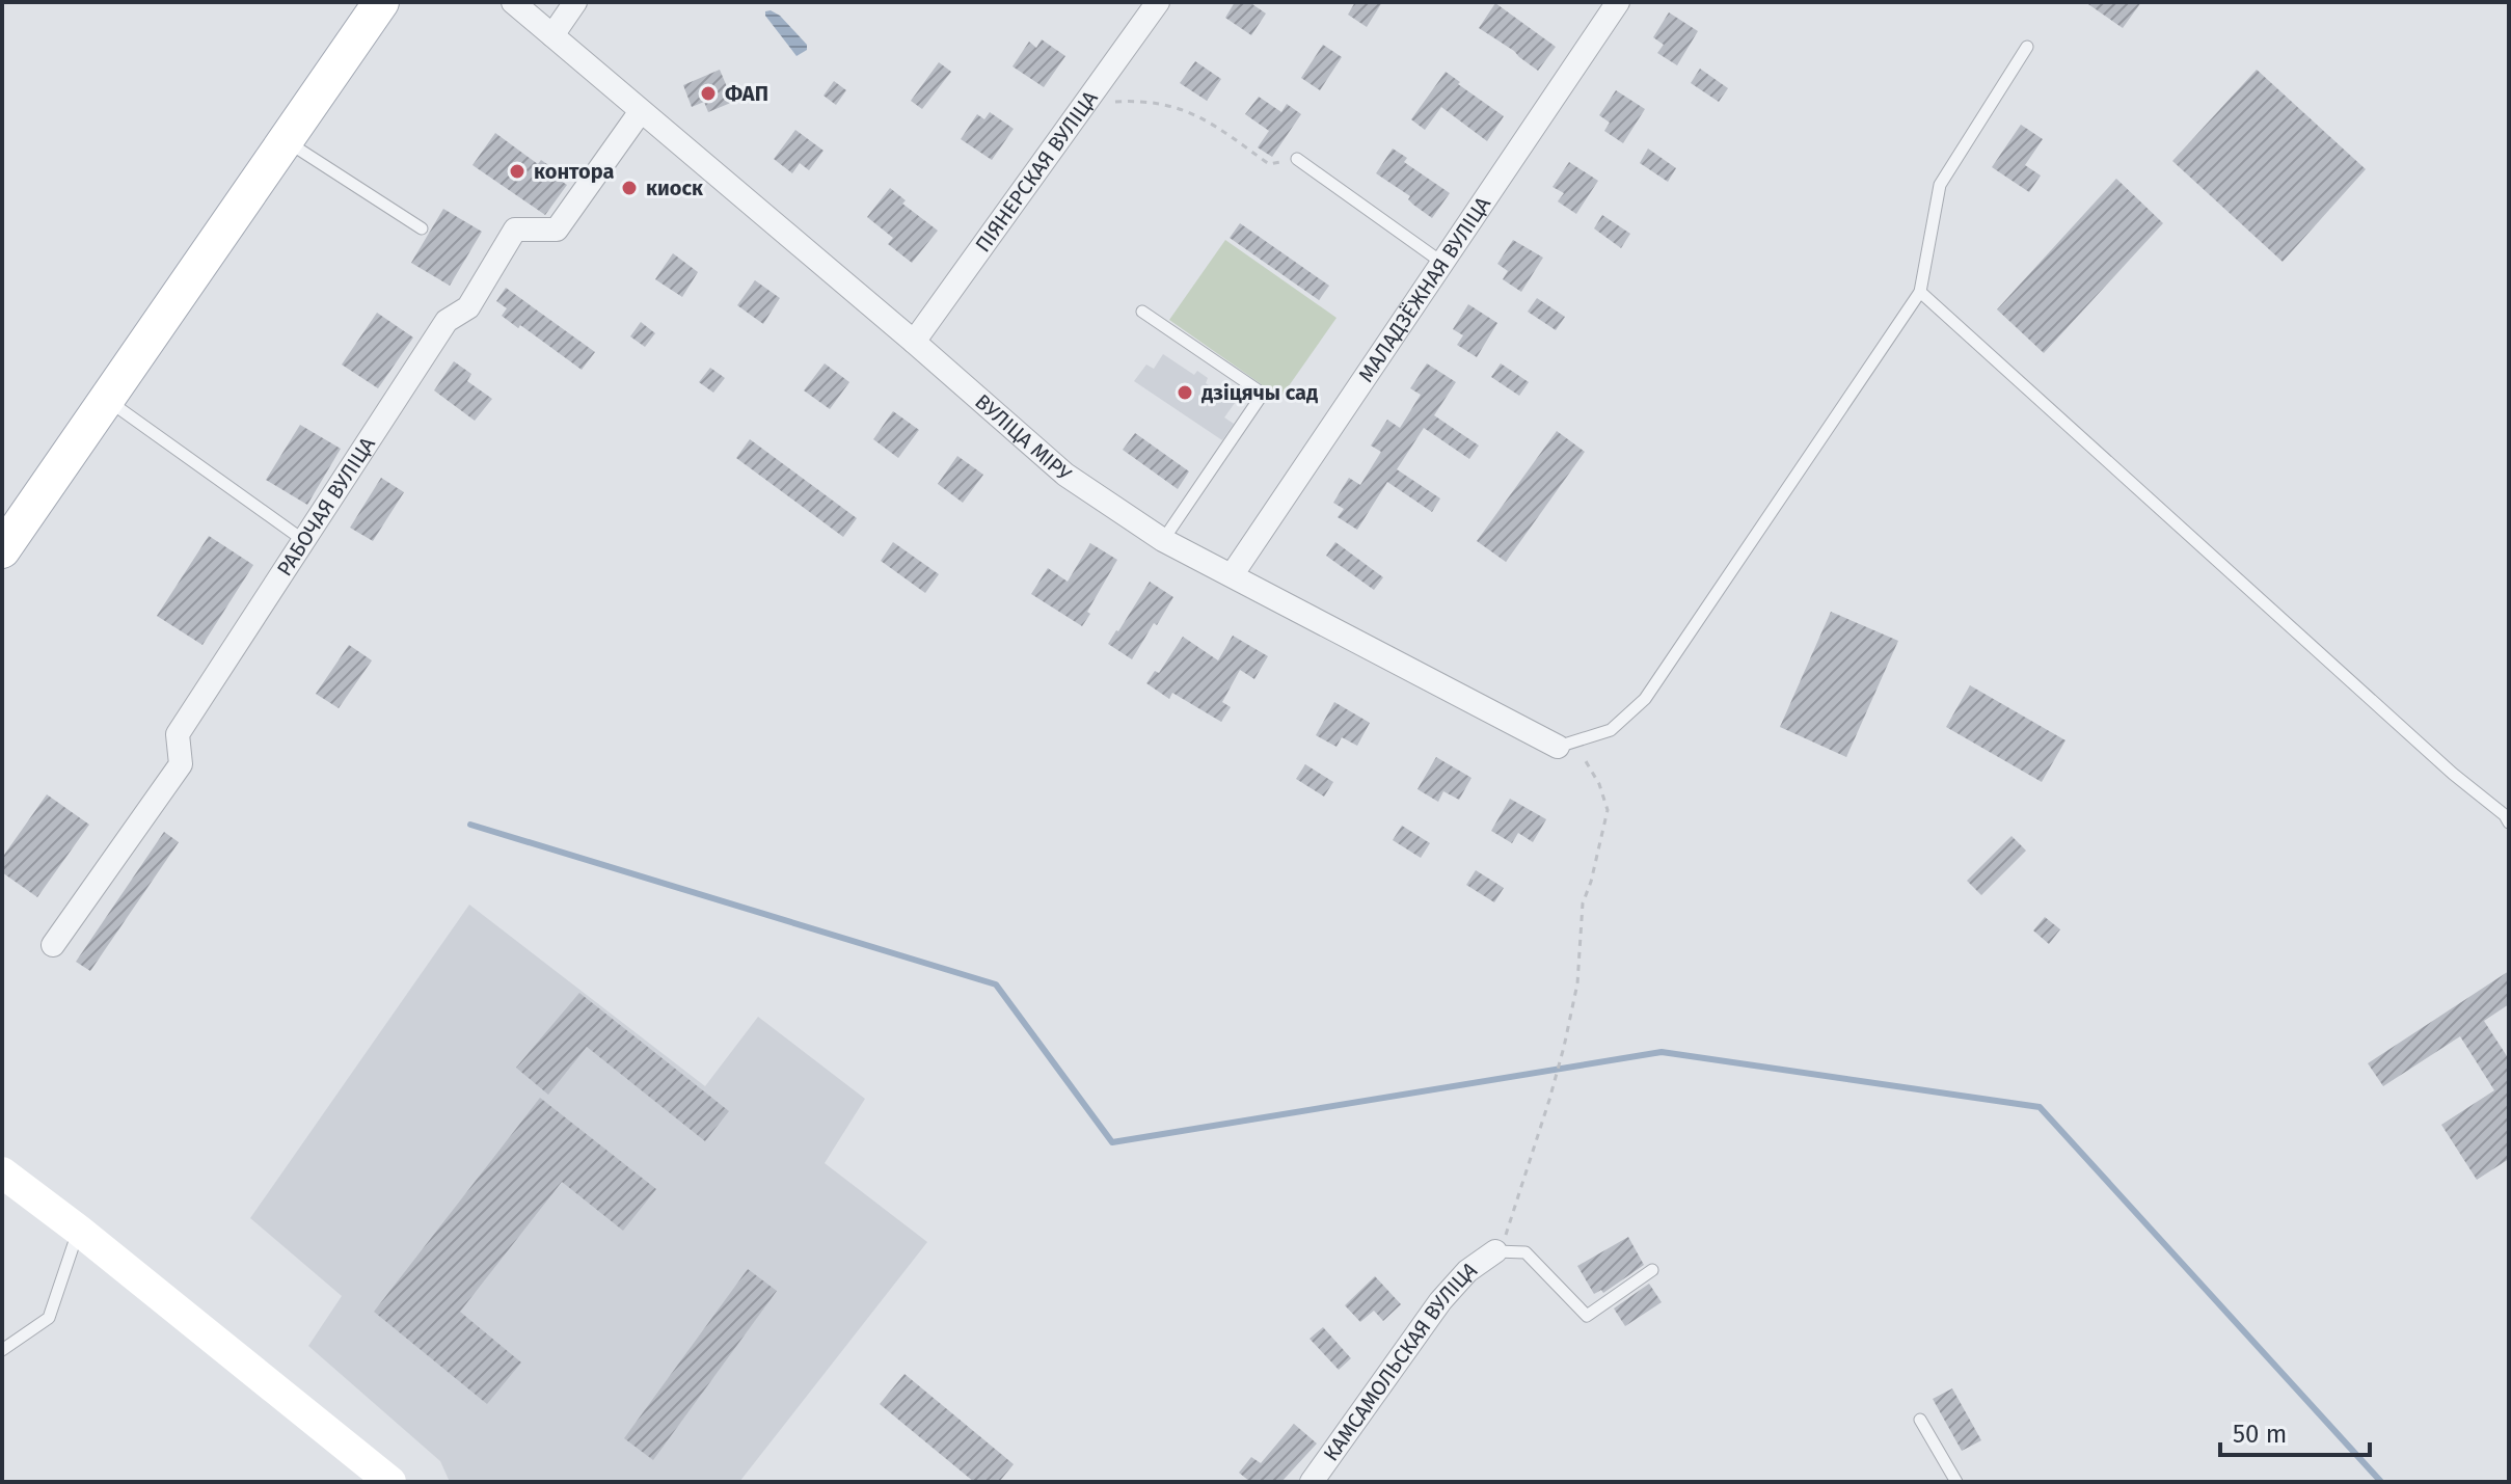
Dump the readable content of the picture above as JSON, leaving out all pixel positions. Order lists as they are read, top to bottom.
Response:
{
  "streets": {
    "street": [
      "ПІЯНЕРСКАЯ ВУЛІЦА",
      "МАЛАДЗЁЖНАЯ ВУЛІЦА",
      "ВУЛІЦА МІРУ",
      "РАБОЧАЯ ВУЛІЦА",
      "КАМСАМОЛЬСКАЯ ВУЛІЦА"
    ]
  },
  "crossings": [
    ["ПІЯНЕРСКАЯ ВУЛІЦА", "ВУЛІЦА МІРУ"],
    ["МАЛАДЗЁЖНАЯ ВУЛІЦА", "ВУЛІЦА МІРУ"],
    ["ВУЛІЦА МІРУ", "РАБОЧАЯ ВУЛІЦА"]
  ],
  "places": [
    "ФАП",
    "контора",
    "киоск",
    "дзіцячы сад"
  ],
  "scale_bar": "50 m"
}
